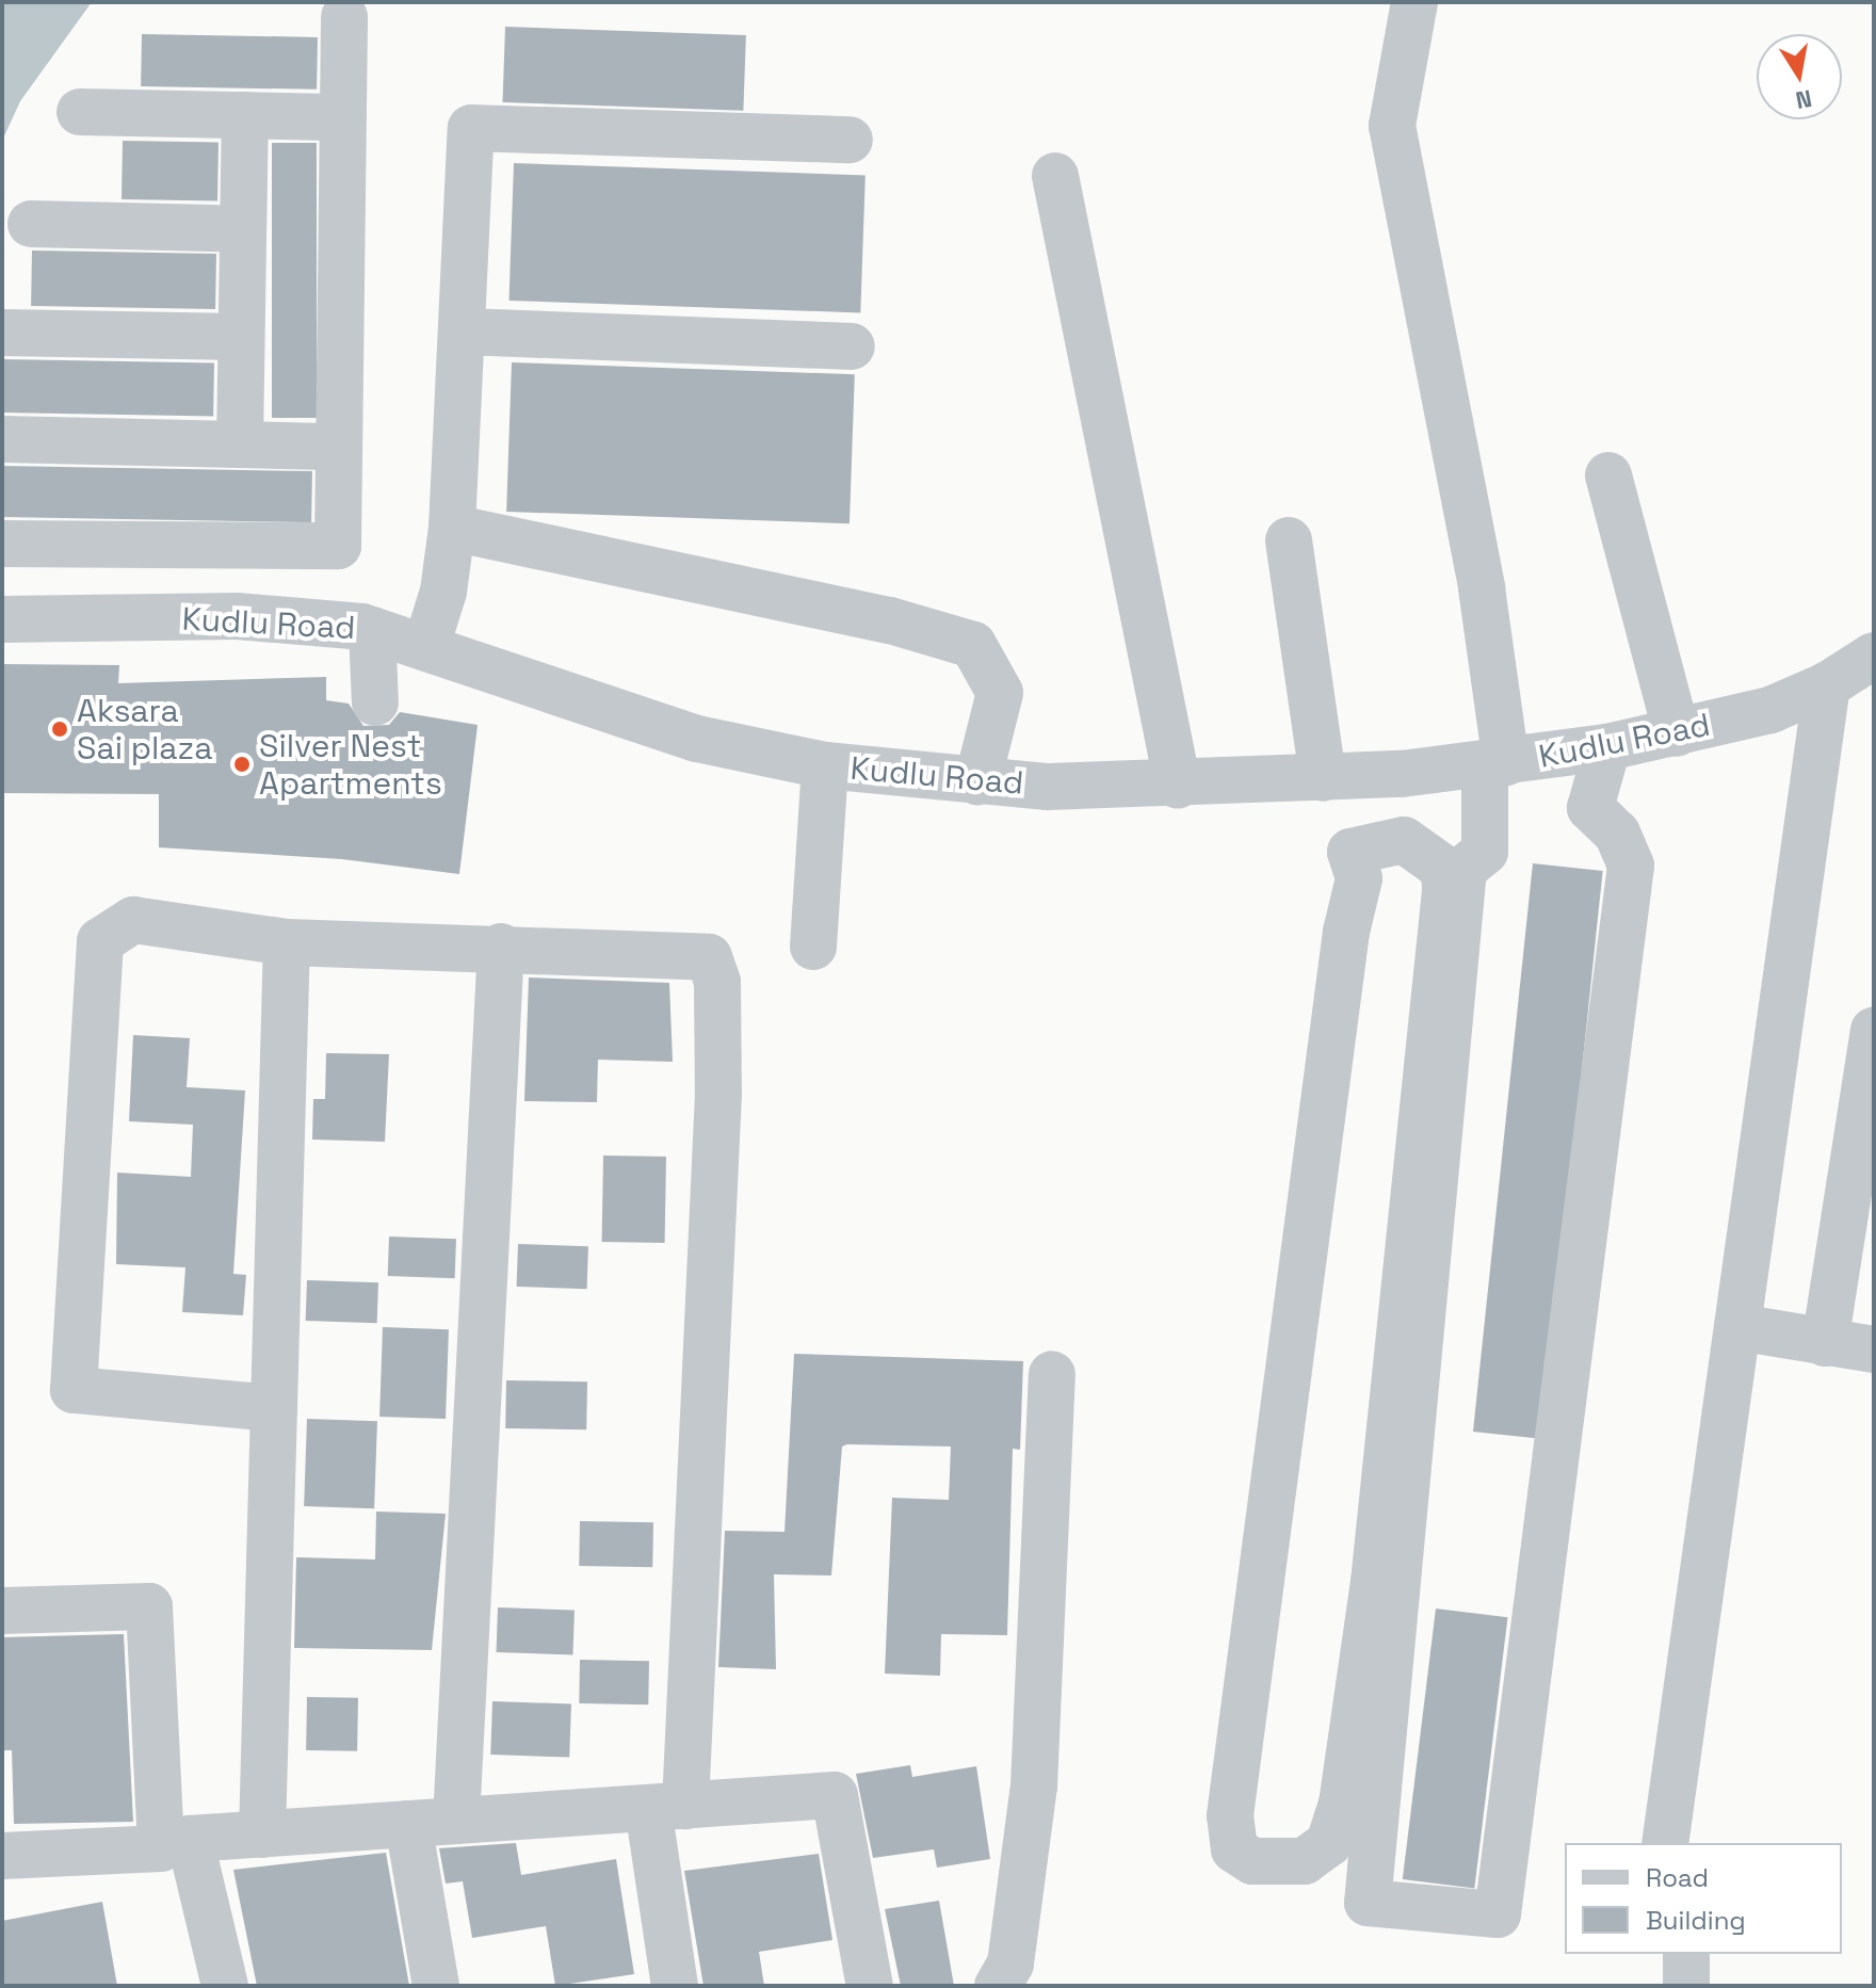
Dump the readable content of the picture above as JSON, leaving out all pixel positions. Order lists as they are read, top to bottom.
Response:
{
  "streets": {
    "street": ["Kudlu Road"]
  },
  "places": ["Aksara Sai plaza", "Silver Nest Apartments"],
  "legend": ["Road", "Building"],
  "north": "bottom"
}
